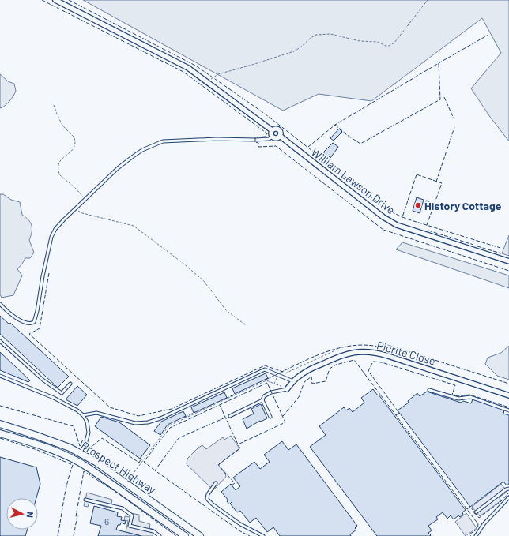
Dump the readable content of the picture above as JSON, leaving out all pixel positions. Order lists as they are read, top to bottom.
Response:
{
  "streets": {
    "main road": ["Prospect Highway"],
    "street": ["William Lawson Drive", "Picrite Close"]
  },
  "places": ["History Cottage"],
  "house_numbers": ["6"],
  "north": "right"
}
